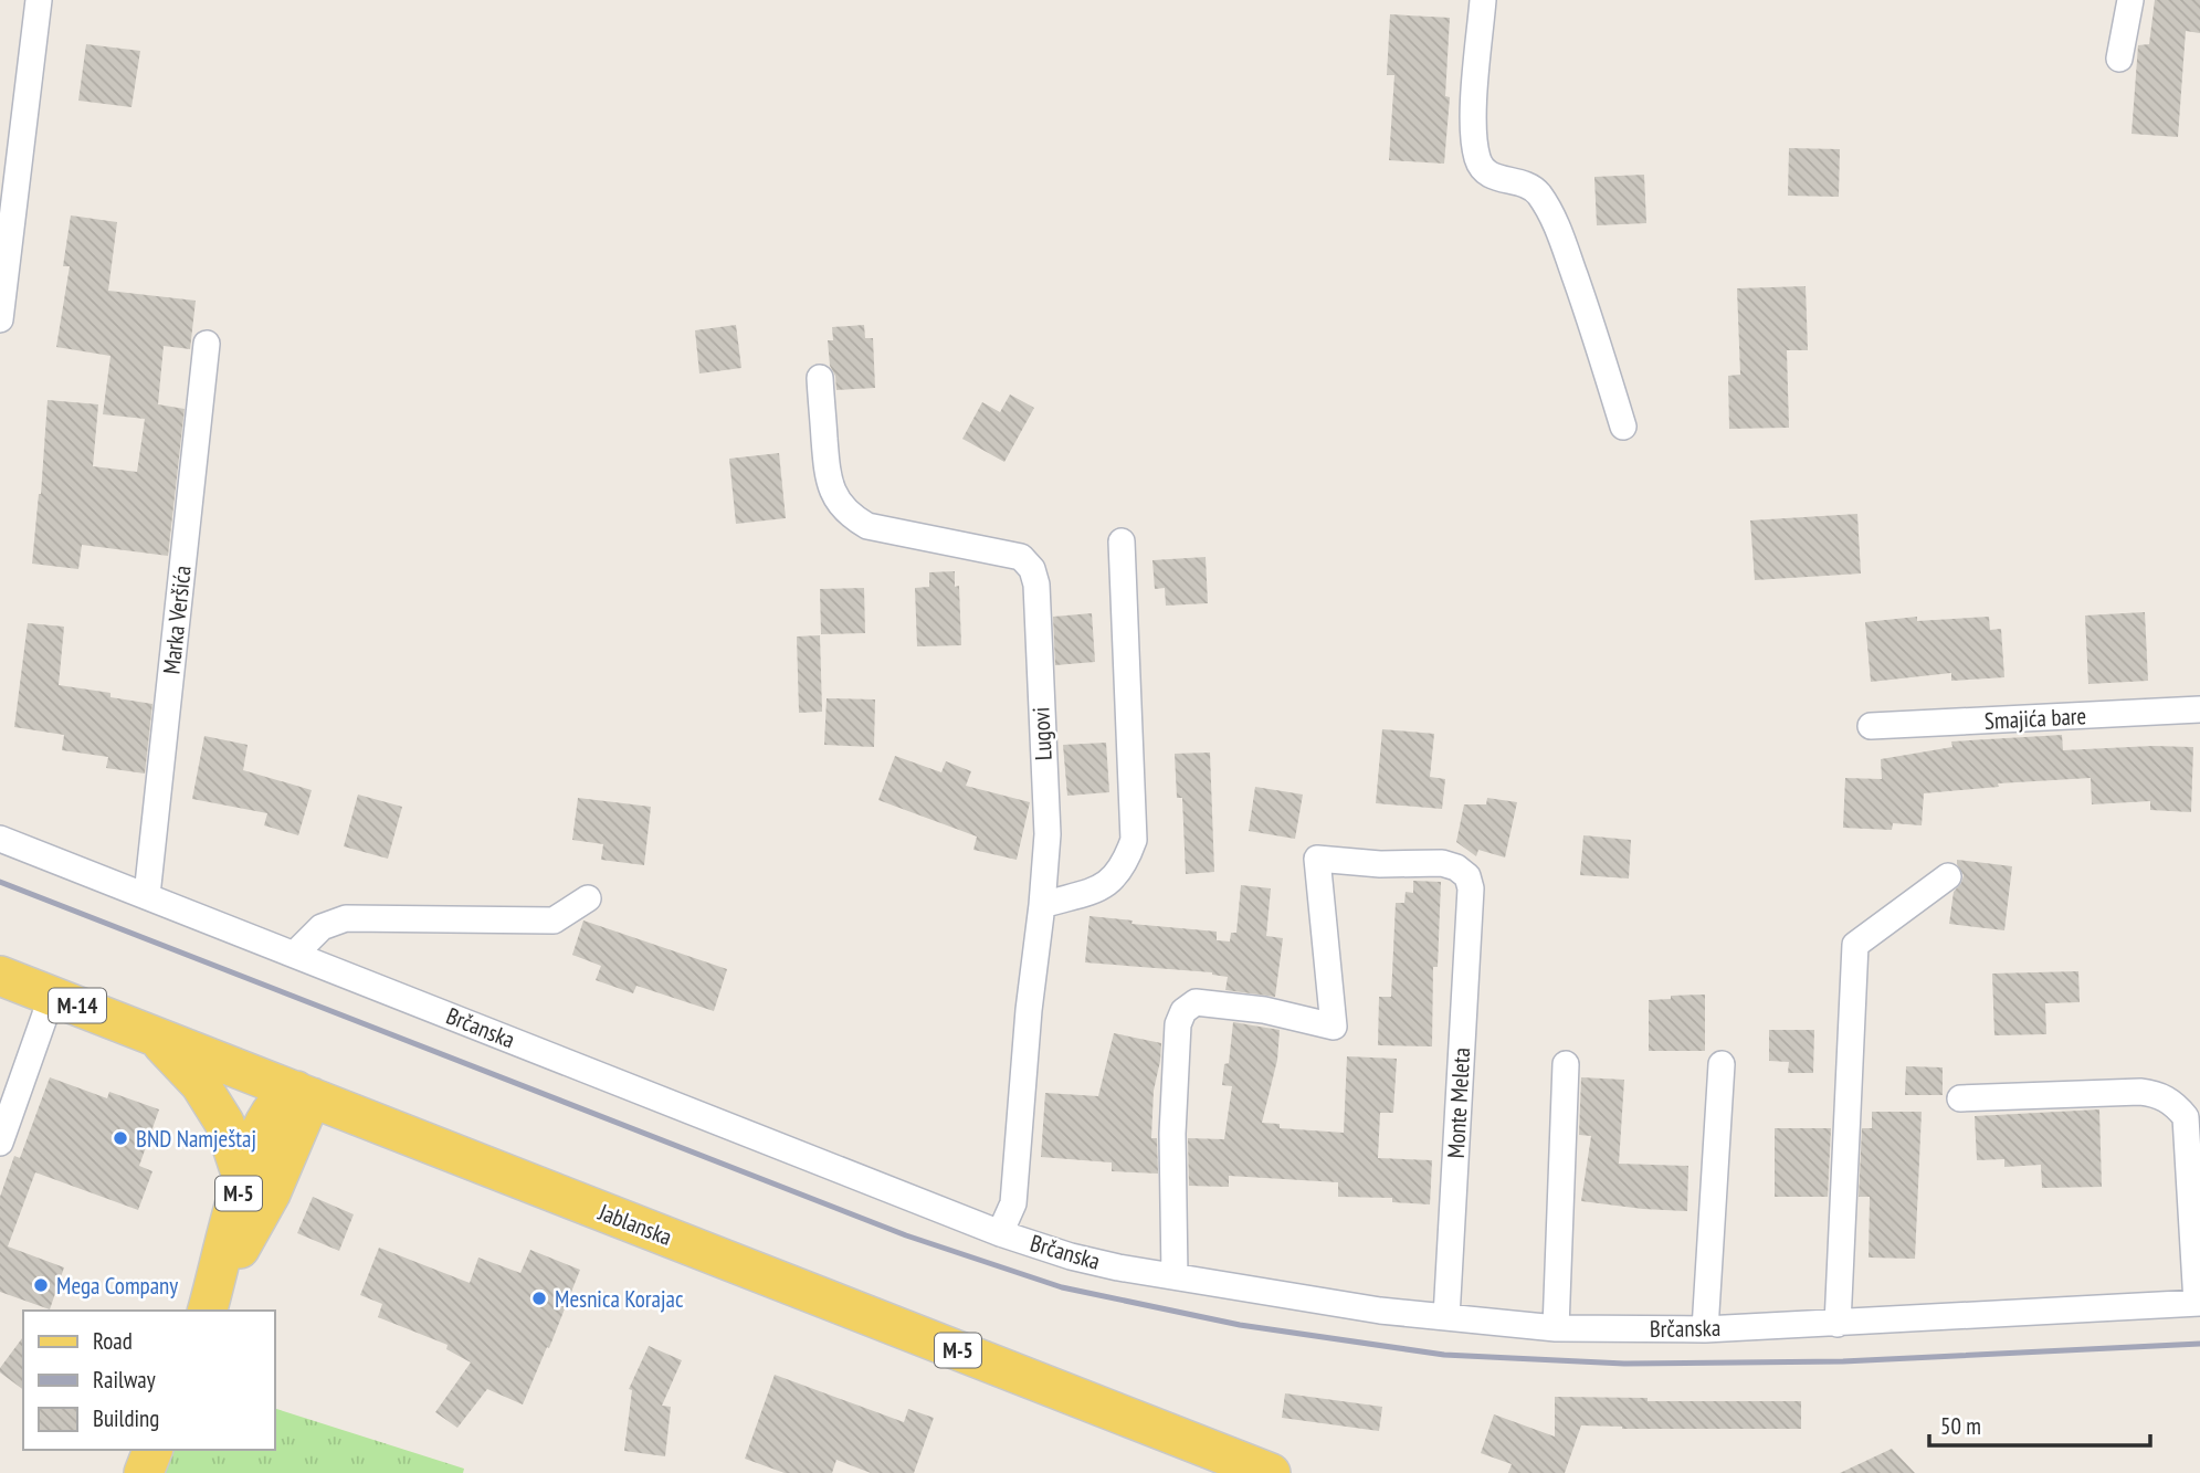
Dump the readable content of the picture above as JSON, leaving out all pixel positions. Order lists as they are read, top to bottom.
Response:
{
  "streets": {
    "main road": ["M-14", "M-5", "Jablanska"],
    "street": [
      "Marka Veršića",
      "Smajića bare",
      "Lugovi",
      "Brčanska",
      "Monte Meleta"
    ]
  },
  "crossings": [
    ["Marka Veršića", "Brčanska"],
    ["Lugovi", "Brčanska"],
    ["Brčanska", "Monte Meleta"],
    ["M-5", "Jablanska"]
  ],
  "places": ["BND Namještaj", "Mega Company", "Mesnica Korajac"],
  "legend": ["Road", "Railway", "Building"],
  "scale_bar": "50 m"
}
